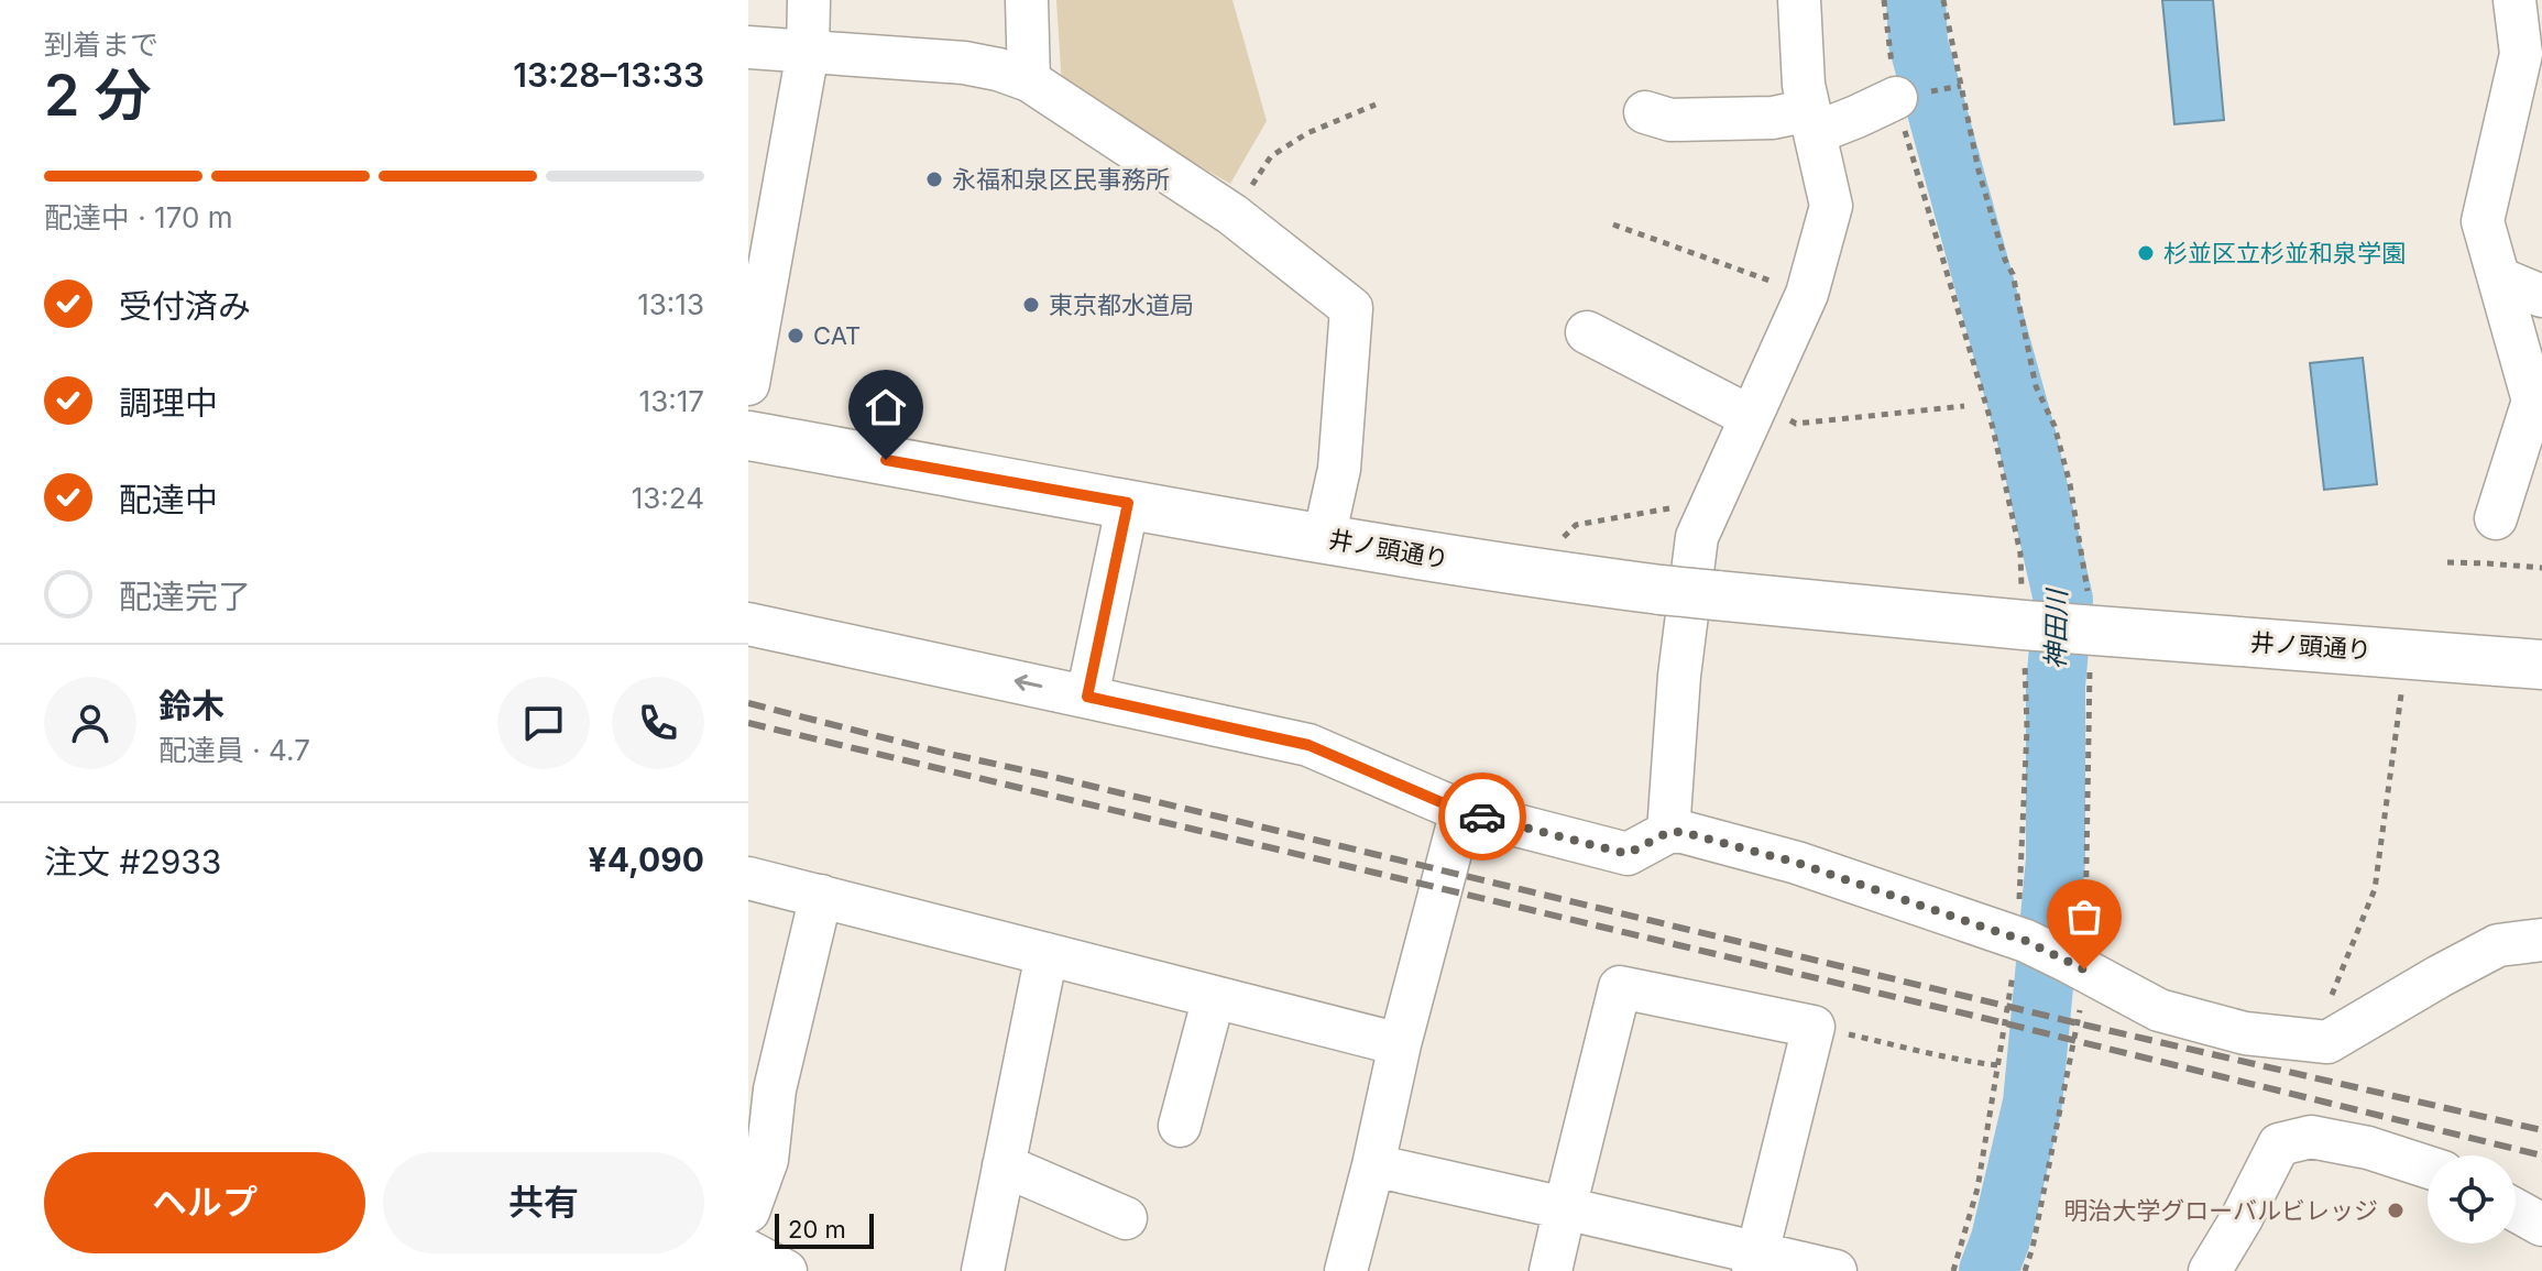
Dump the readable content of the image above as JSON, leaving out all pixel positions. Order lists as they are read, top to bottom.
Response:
{
  "streets": {
    "main road": ["井ノ頭通り"]
  },
  "water": ["神田川"],
  "places": [
    "永福和泉区民事務所",
    "杉並区立杉並和泉学園",
    "東京都水道局",
    "CAT",
    "明治大学グローバルビレッジ"
  ],
  "scale_bar": "20 m",
  "page": {
    "heading": ["2 分", "到着まで", "13:28–13:33"],
    "panel": [
      "鈴木",
      "配達員 · 4.7",
      "注文 #2933",
      "¥4,090"
    ],
    "bar": "配達中 · 170 m",
    "list": [
      ["受付済み", "13:13"],
      ["調理中", "13:17"],
      ["配達中", "13:24"],
      "配達完了"
    ],
    "buttons": ["ヘルプ", "共有"],
    "scale": "20 m"
  }
}
